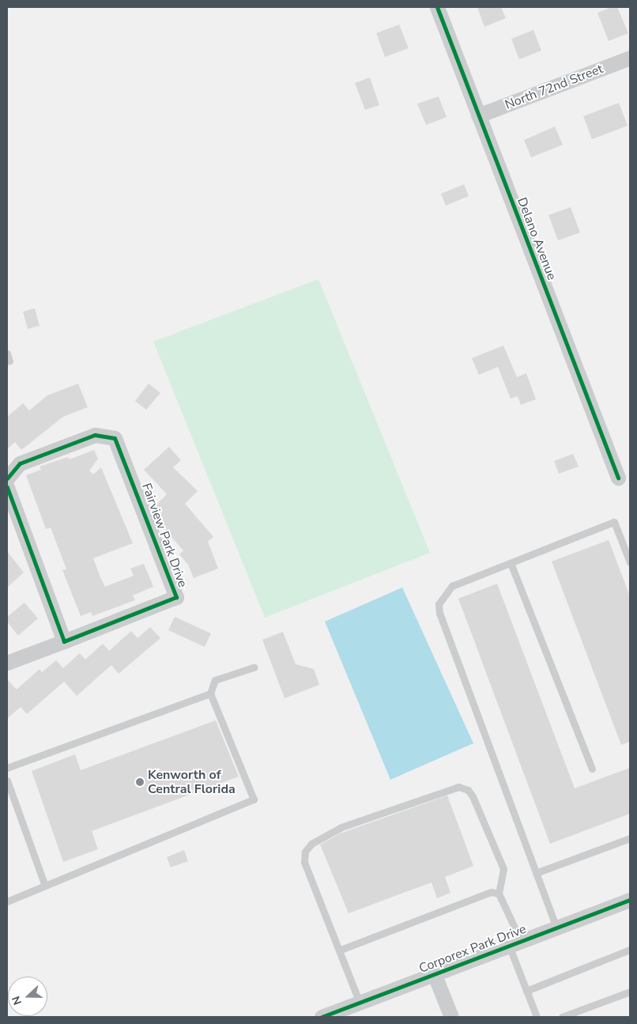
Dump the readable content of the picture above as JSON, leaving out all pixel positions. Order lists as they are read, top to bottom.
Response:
{
  "streets": {
    "street": [
      "North 72nd Street",
      "Delano Avenue",
      "Fairview Park Drive",
      "Corporex Park Drive"
    ]
  },
  "crossings": [
    ["North 72nd Street", "Delano Avenue"]
  ],
  "places": ["Kenworth of Central Florida"],
  "north": "left"
}
